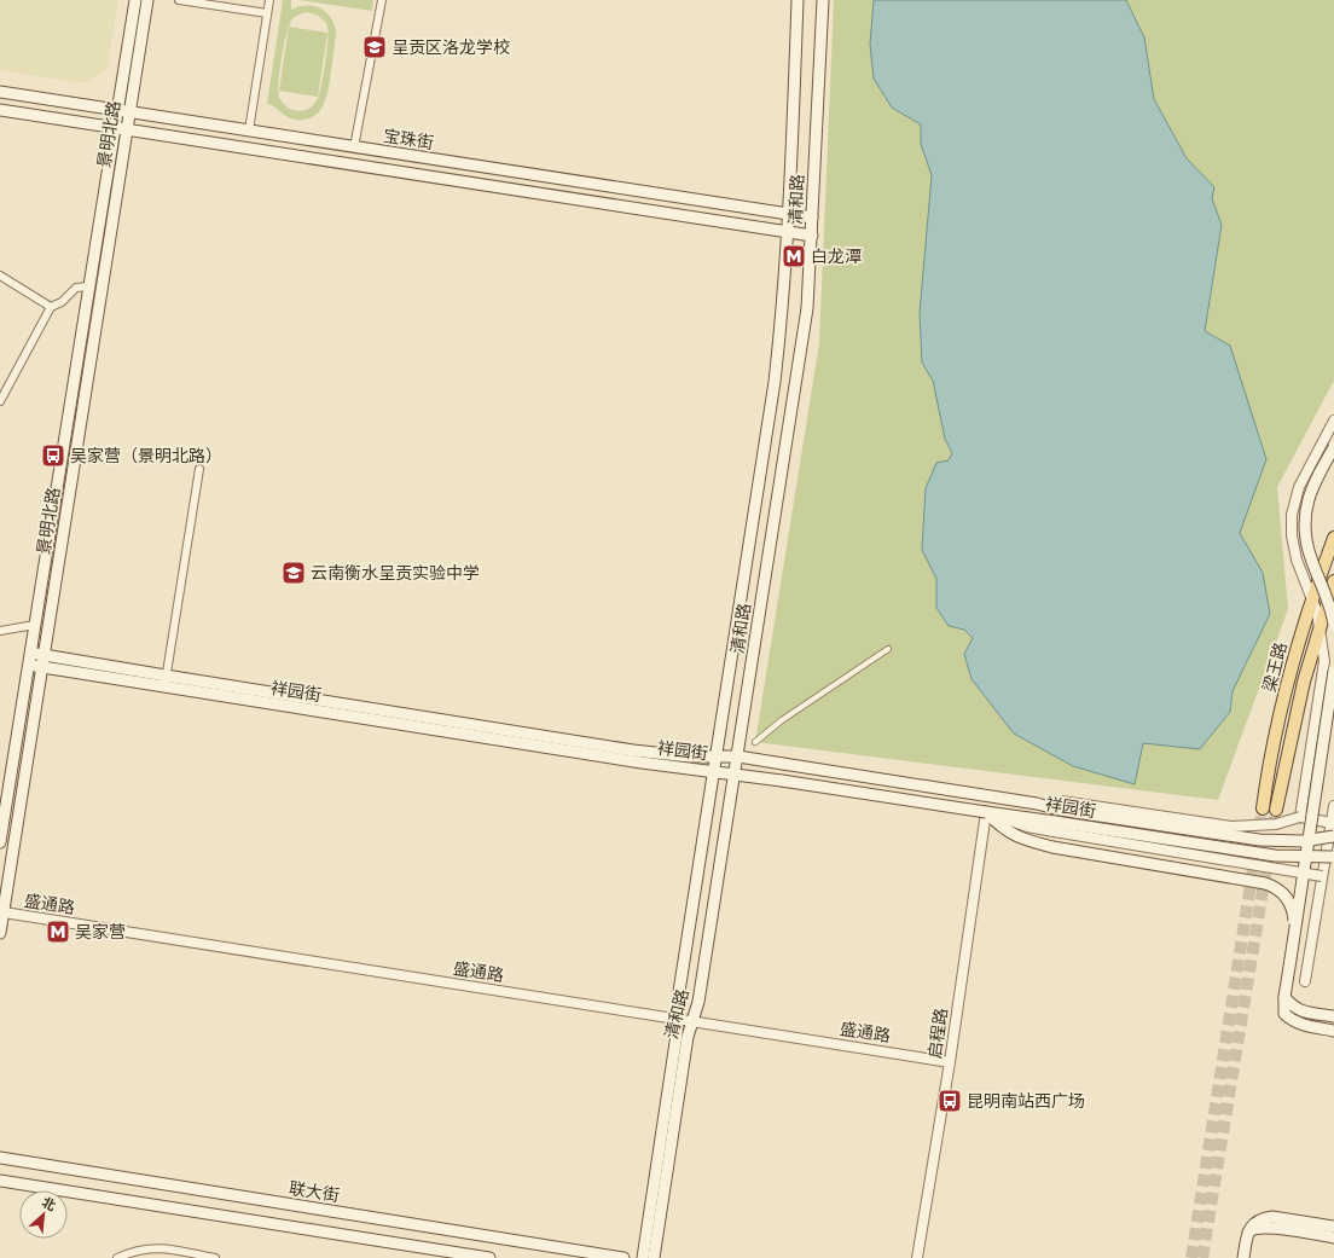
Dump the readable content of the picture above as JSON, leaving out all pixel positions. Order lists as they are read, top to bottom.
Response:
{
  "streets": {
    "main road": [
      "景明北路",
      "宝珠街",
      "清和路",
      "梁王路",
      "祥园街",
      "联大街"
    ],
    "street": ["盛通路", "启程路"]
  },
  "crossings": [
    ["景明北路", "宝珠街"],
    ["景明北路", "祥园街"],
    ["景明北路", "盛通路"],
    ["宝珠街", "清和路"],
    ["清和路", "祥园街"],
    ["清和路", "盛通路"],
    ["祥园街", "启程路"],
    ["盛通路", "启程路"]
  ],
  "places": {
    "school or university": ["呈贡区洛龙学校", "云南衡水呈贡实验中学"],
    "metro station": ["白龙潭", "吴家营"],
    "bus stop": ["吴家营（景明北路）", "昆明南站西广场"]
  },
  "north": "top right"
}
